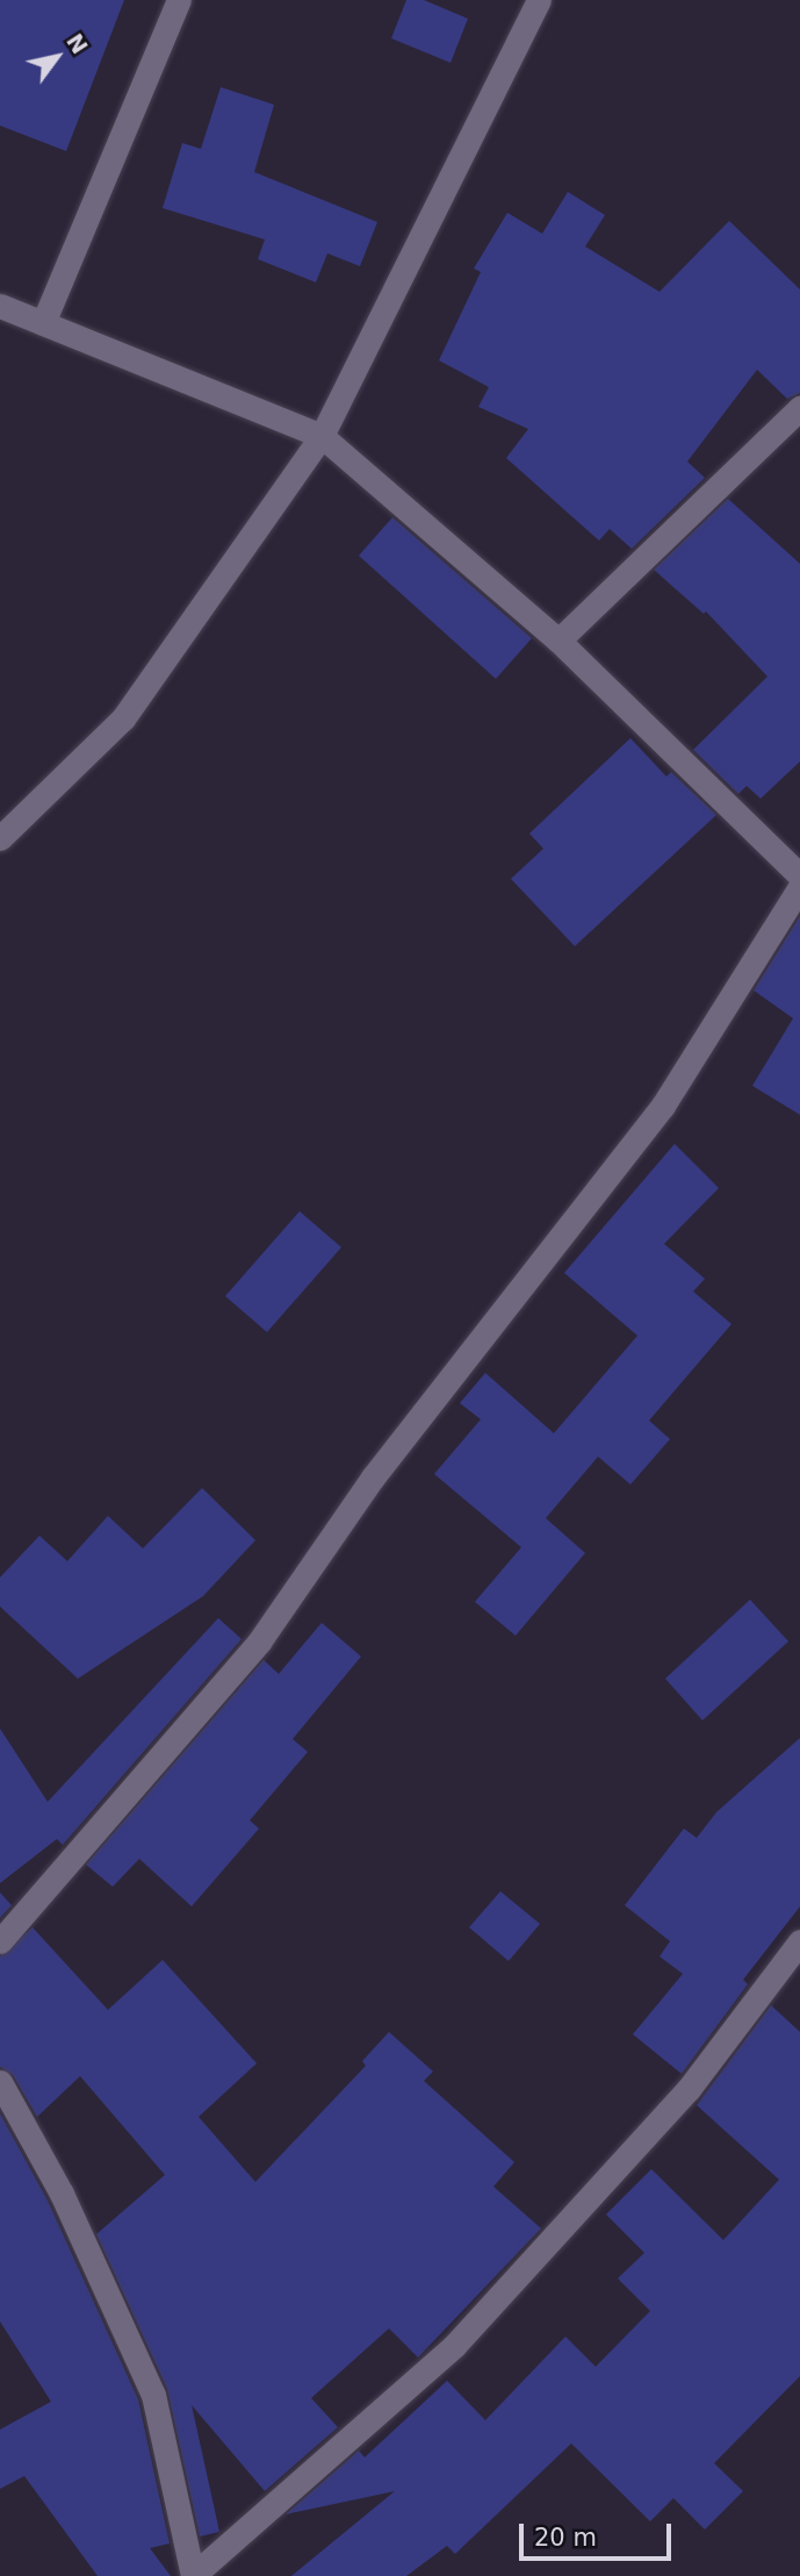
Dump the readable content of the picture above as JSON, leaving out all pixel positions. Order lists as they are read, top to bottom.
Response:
{
  "scale_bar": "20 m",
  "north": "top right"
}
